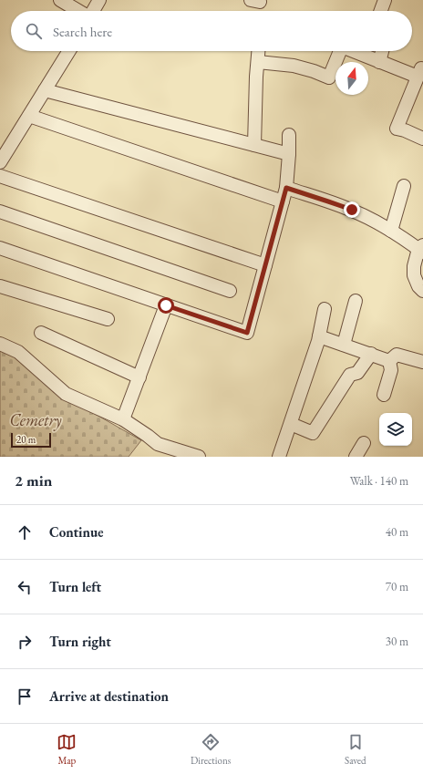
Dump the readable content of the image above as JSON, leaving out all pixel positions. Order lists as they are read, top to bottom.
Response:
{
  "parks": ["Cemetry"],
  "scale_bar": "20 m",
  "north": "top",
  "page": {
    "search": "Search here",
    "scale": "20 m",
    "heading": ["2 min", "Walk · 140 m"],
    "list": [
      ["Continue", "40 m"],
      ["Turn left", "70 m"],
      ["Turn right", "30 m"],
      "Arrive at destination"
    ],
    "nav": ["Map", "Directions", "Saved"]
  }
}
